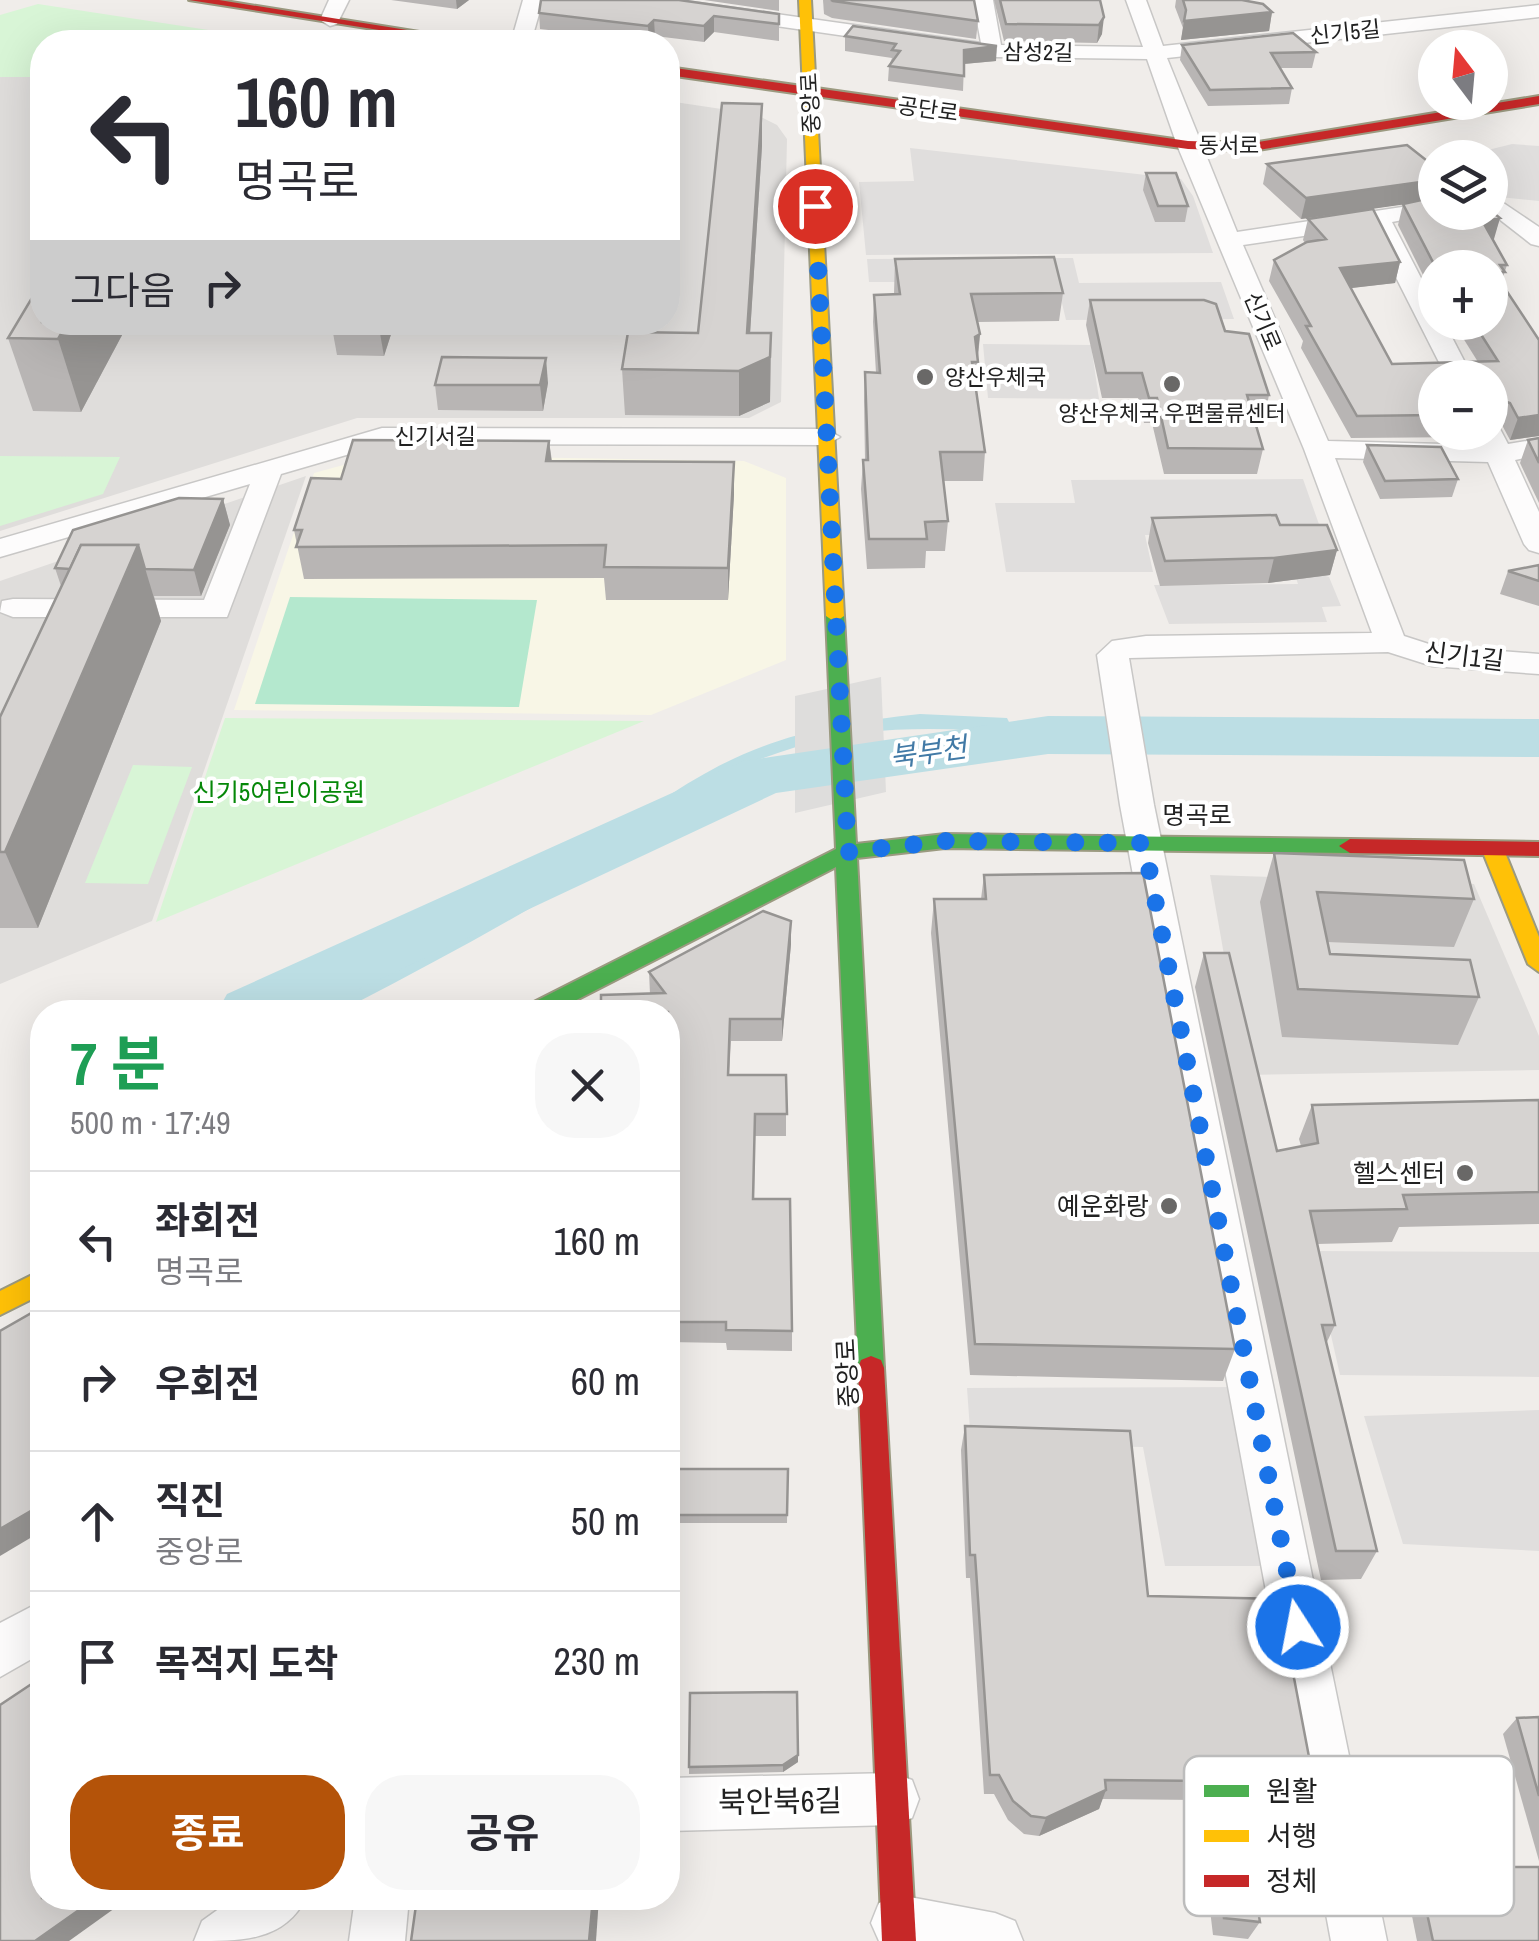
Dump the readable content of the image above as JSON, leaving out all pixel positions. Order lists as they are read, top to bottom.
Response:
{
  "streets": {
    "main road": [
      "중앙로",
      "공단로",
      "동서로",
      "명곡로"
    ],
    "street": [
      "신기5길",
      "삼성2길",
      "신기로",
      "신기서길",
      "신기1길",
      "북안북6길"
    ]
  },
  "crossings": [
    ["신기5길", "삼성2길"],
    ["신기5길", "신기로"],
    ["삼성2길", "중앙로"],
    ["삼성2길", "신기로"],
    ["중앙로", "공단로"],
    ["중앙로", "신기서길"],
    ["중앙로", "명곡로"],
    ["중앙로", "북안북6길"],
    ["공단로", "동서로"],
    ["공단로", "신기로"],
    ["동서로", "신기로"],
    ["신기로", "신기1길"],
    ["신기1길", "명곡로"]
  ],
  "water": ["북부천"],
  "parks": ["신기5어린이공원"],
  "places": [
    "양산우체국",
    "양산우체국 우편물류센터",
    "헬스센터",
    "예운화랑"
  ],
  "legend": ["원활", "서행", "정체"],
  "north": "top",
  "page": {
    "map_buttons": ["+", "−"],
    "turn": ["160 m", "명곡로"],
    "then": "그다음",
    "heading": ["7 분", "500 m · 17:49"],
    "list": [
      {
        "name": "좌회전",
        "note": "명곡로",
        "value": "160 m"
      },
      {
        "name": "우회전",
        "value": "60 m"
      },
      {
        "name": "직진",
        "note": "중앙로",
        "value": "50 m"
      },
      {
        "name": "목적지 도착",
        "value": "230 m"
      }
    ],
    "buttons": ["종료", "공유"]
  }
}
